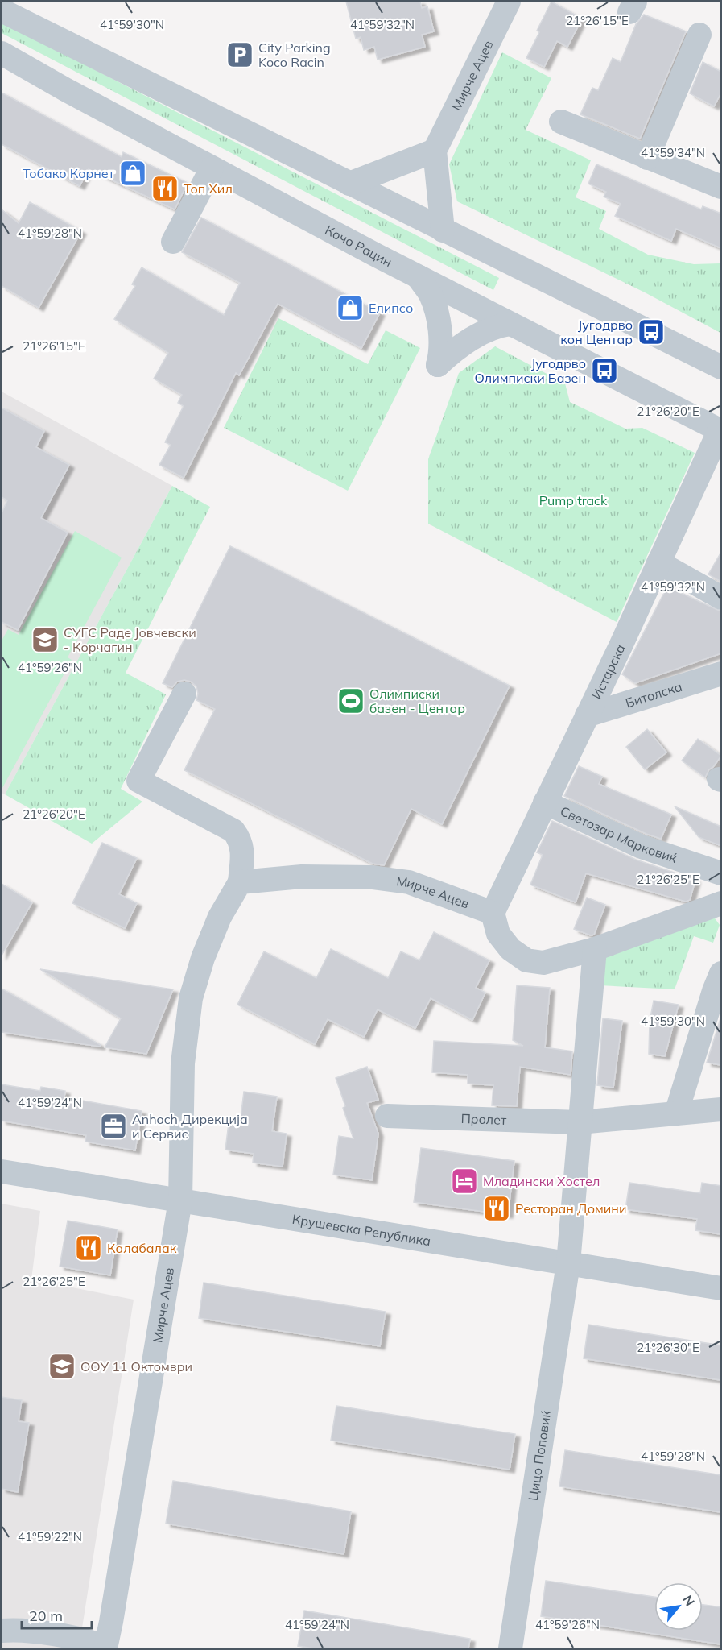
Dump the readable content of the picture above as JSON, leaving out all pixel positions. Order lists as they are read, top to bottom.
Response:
{
  "streets": {
    "street": [
      "Мирче Ацев",
      "Кочо Рацин",
      "Истарска",
      "Битолска",
      "Светозар Марковиќ",
      "Пролет",
      "Крушевска Република",
      "Цицо Поповиќ"
    ]
  },
  "crossings": [
    ["Мирче Ацев", "Истарска"],
    ["Мирче Ацев", "Крушевска Република"],
    ["Кочо Рацин", "Истарска"],
    ["Истарска", "Битолска"],
    ["Истарска", "Светозар Марковиќ"],
    ["Крушевска Република", "Цицо Поповиќ"]
  ],
  "parks": ["Pump track"],
  "places": {
    "parking": ["City Parking Koco Racin"],
    "shop": ["Тобако Корнет", "Елипсо"],
    "restaurant": ["Топ Хил", "Ресторан Домини", "Калабалак"],
    "bus stop": ["Југодрво кон Центар", "Југодрво Олимписки Базен"],
    "school or university": ["СУГС Раде Јовчевски - Корчагин", "ООУ 11 Октомври"],
    "sports": ["Олимписки базен - Центар"],
    "office": ["Anhoch Дирекција и Сервис"],
    "hotel": ["Младински Хостел"]
  },
  "scale_bar": "20 m",
  "north": "top right",
  "coordinates": [
    "21°26'15\"E",
    "41°59'30\"N",
    "41°59'32\"N",
    "41°59'34\"N",
    "41°59'28\"N",
    "21°26'20\"E",
    "41°59'26\"N",
    "21°26'25\"E",
    "41°59'24\"N",
    "21°26'30\"E",
    "41°59'22\"N"
  ]
}
